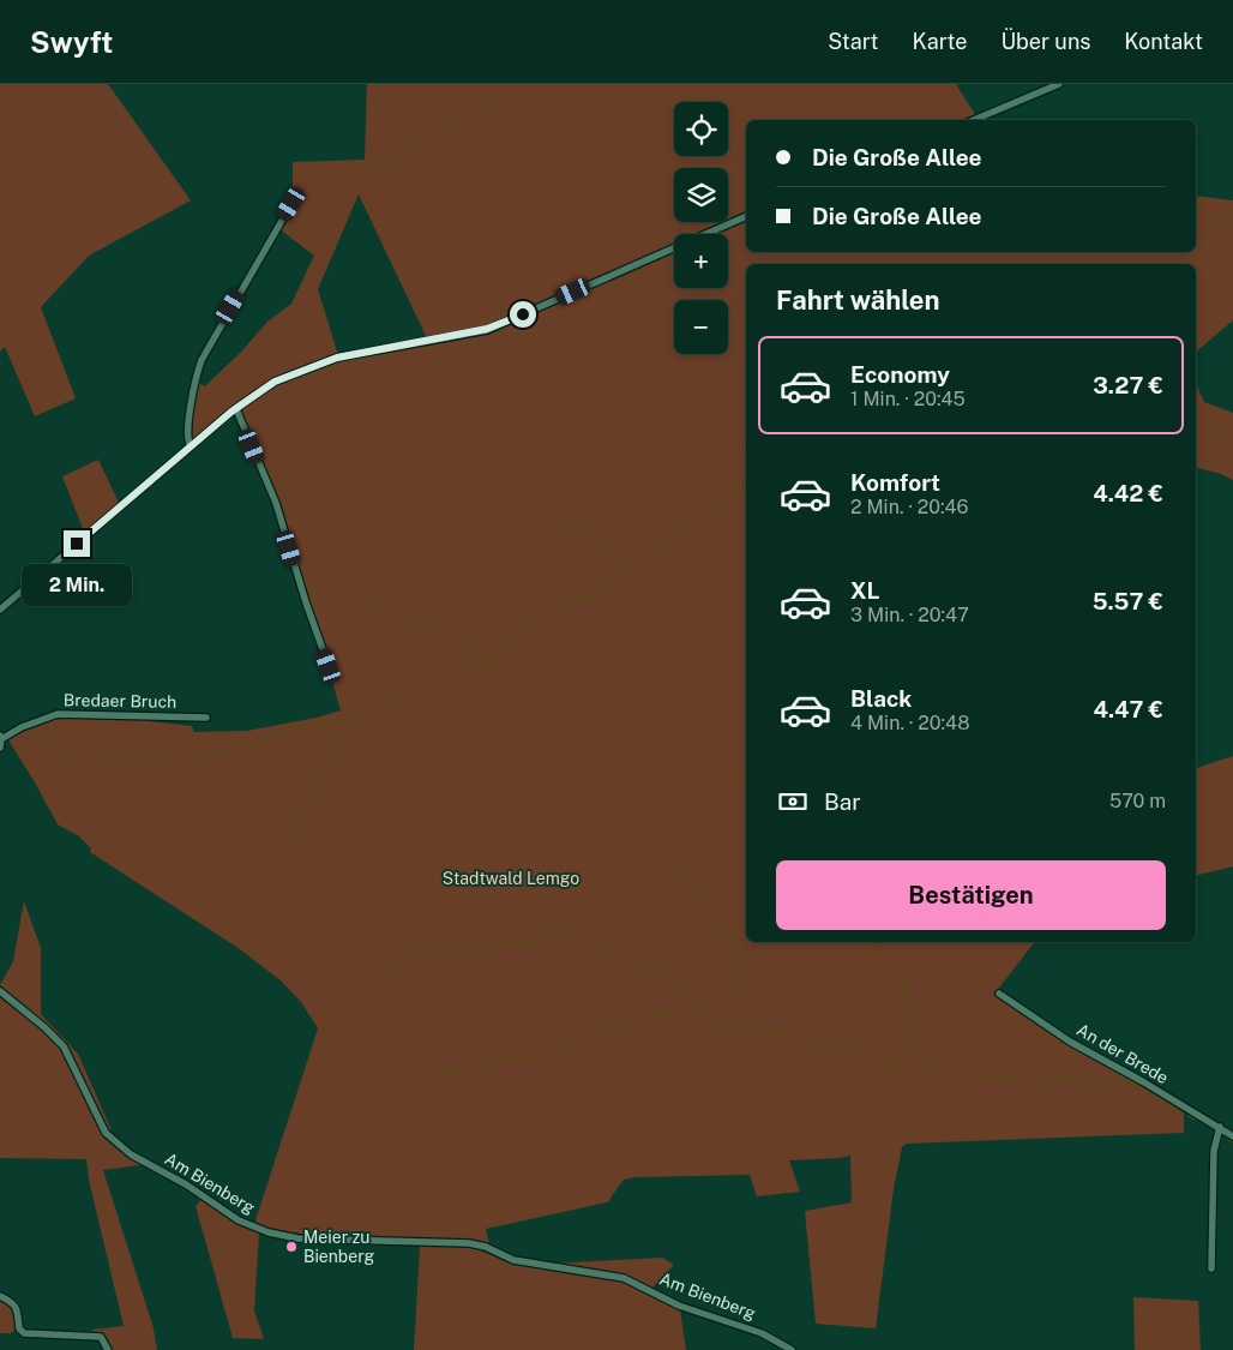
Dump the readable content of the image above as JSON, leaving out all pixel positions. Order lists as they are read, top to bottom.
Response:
{
  "streets": {
    "street": ["Bredaer Bruch", "An der Brede", "Am Bienberg"]
  },
  "parks": ["Stadtwald Lemgo"],
  "places": ["Meier zu Bienberg"],
  "page": {
    "header": "Swyft",
    "nav": [
      "Start",
      "Karte",
      "Über uns",
      "Kontakt"
    ],
    "map_buttons": ["+", "−"],
    "banner": ["Die Große Allee", "Die Große Allee"],
    "heading": "Fahrt wählen",
    "list": [
      {
        "name": "Economy",
        "note": "1 Min. · 20:45",
        "value": "3.27 €"
      },
      {
        "name": "Komfort",
        "note": "2 Min. · 20:46",
        "value": "4.42 €"
      },
      {
        "name": "XL",
        "note": "3 Min. · 20:47",
        "value": "5.57 €"
      },
      {
        "name": "Black",
        "note": "4 Min. · 20:48",
        "value": "4.47 €"
      }
    ],
    "bubble": "2 Min.",
    "pay": ["Bar", "570 m"],
    "buttons": "Bestätigen"
  }
}
